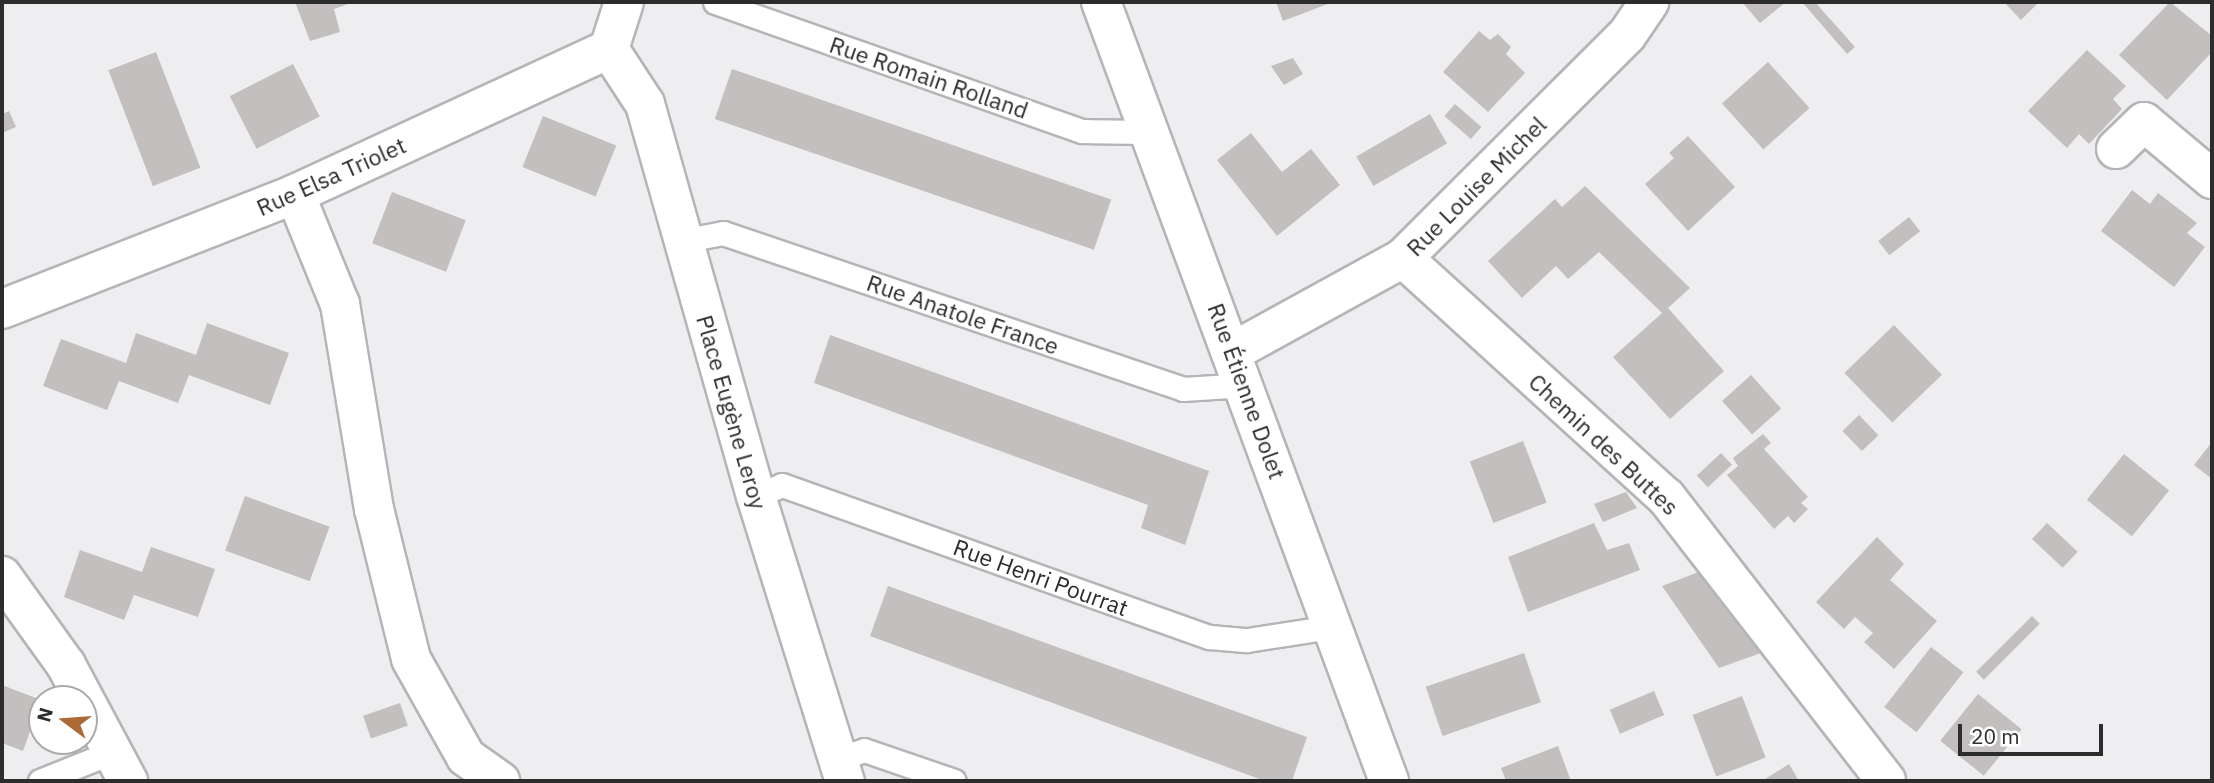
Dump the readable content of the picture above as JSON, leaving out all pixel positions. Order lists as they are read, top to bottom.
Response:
{
  "streets": {
    "street": [
      "Rue Elsa Triolet",
      "Rue Louise Michel",
      "Rue Étienne Dolet",
      "Place Eugène Leroy",
      "Chemin des Buttes"
    ],
    "lane": ["Rue Romain Rolland", "Rue Anatole France", "Rue Henri Pourrat"]
  },
  "crossings": [
    ["Rue Romain Rolland", "Rue Étienne Dolet"],
    ["Rue Elsa Triolet", "Place Eugène Leroy"],
    ["Rue Louise Michel", "Rue Anatole France"],
    ["Rue Louise Michel", "Rue Étienne Dolet"],
    ["Rue Louise Michel", "Chemin des Buttes"],
    ["Rue Anatole France", "Rue Étienne Dolet"],
    ["Rue Anatole France", "Place Eugène Leroy"],
    ["Rue Étienne Dolet", "Rue Henri Pourrat"],
    ["Place Eugène Leroy", "Rue Henri Pourrat"]
  ],
  "scale_bar": "20 m",
  "north": "left"
}
